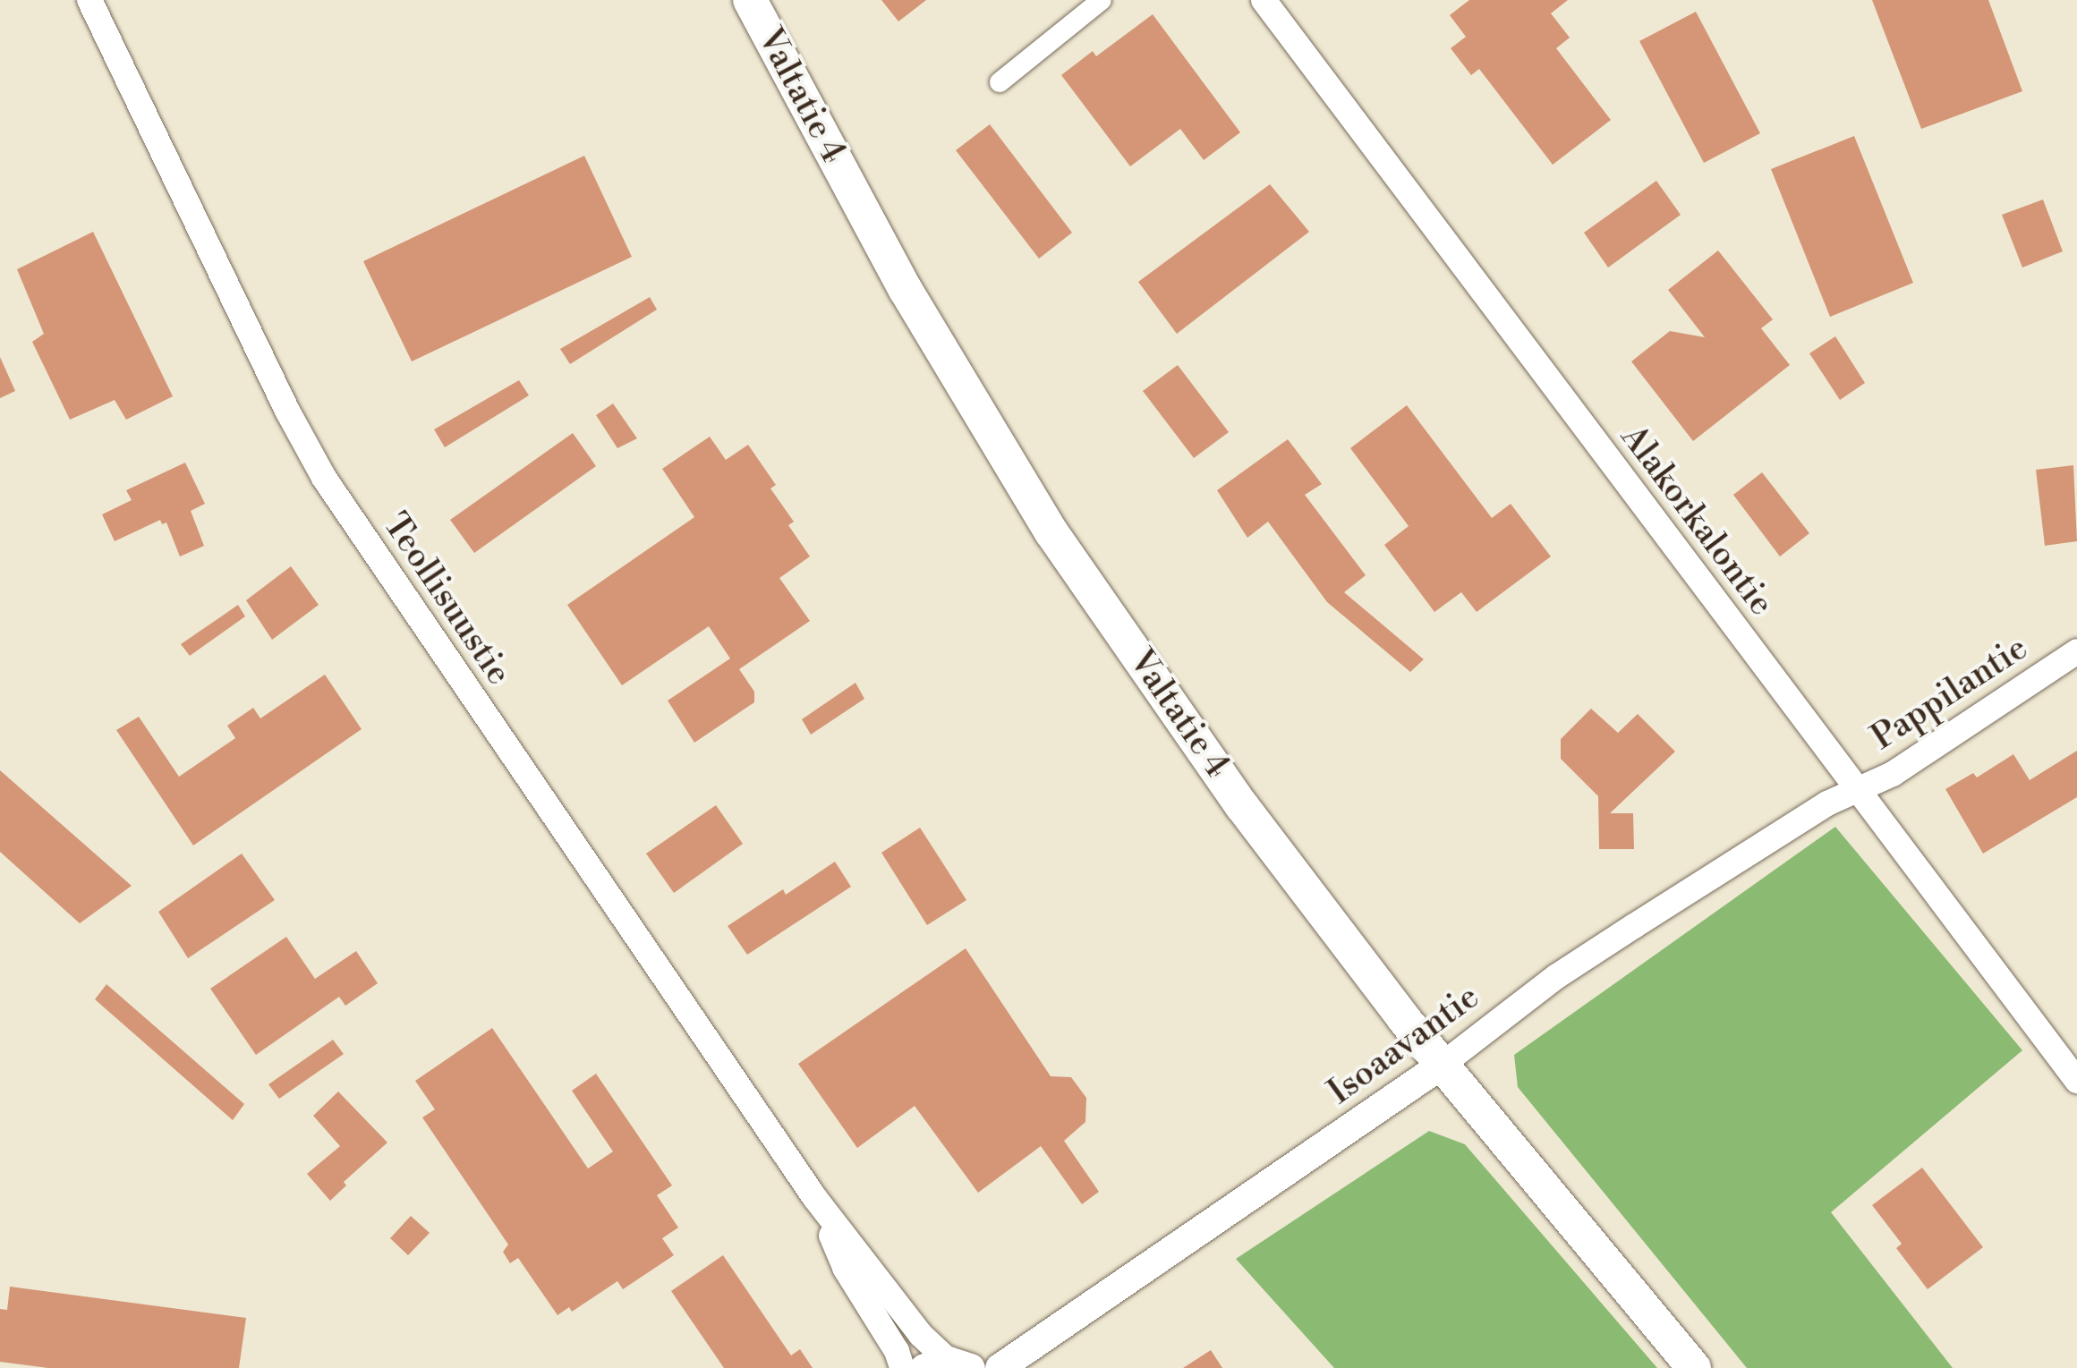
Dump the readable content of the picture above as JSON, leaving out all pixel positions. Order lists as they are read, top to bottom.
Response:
{
  "streets": {
    "highway": ["Valtatie 4"],
    "main road": ["Isoaavantie"],
    "street": ["Alakorkalontie", "Teollisuustie", "Pappilantie"]
  },
  "crossings": [
    ["Valtatie 4", "Isoaavantie"],
    ["Alakorkalontie", "Pappilantie"],
    ["Alakorkalontie", "Isoaavantie"],
    ["Pappilantie", "Isoaavantie"]
  ]
}
